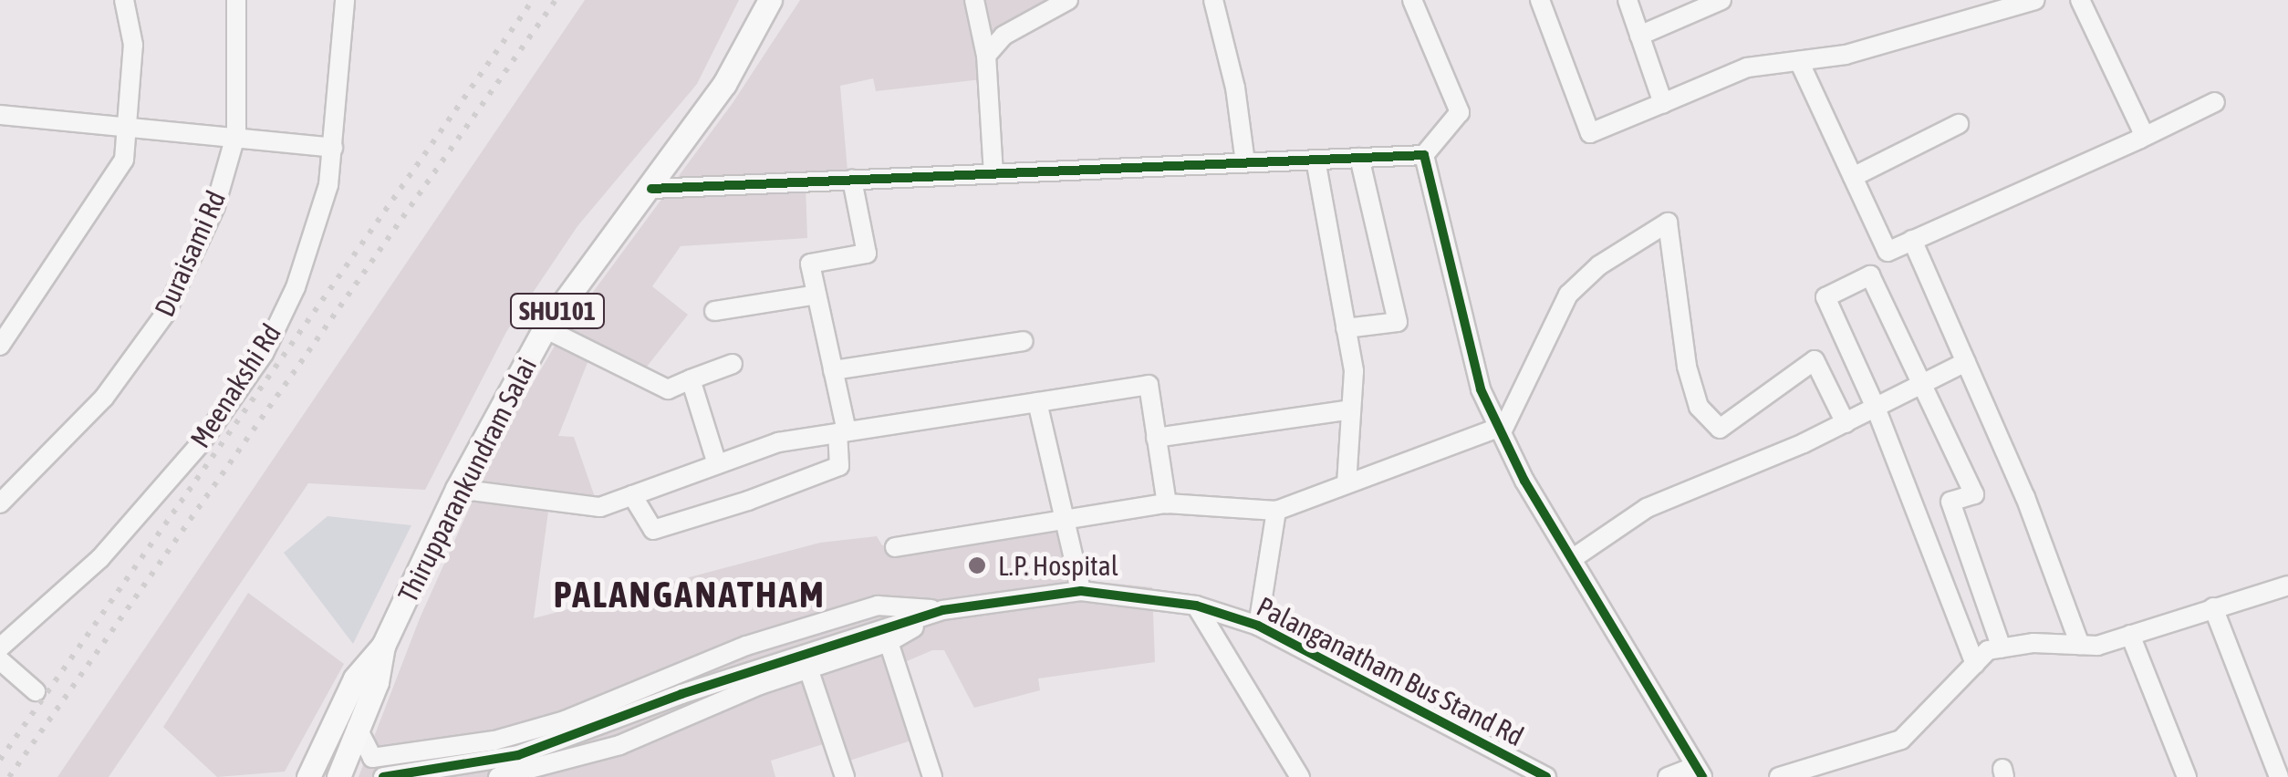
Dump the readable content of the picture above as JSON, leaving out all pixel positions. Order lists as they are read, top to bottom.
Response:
{
  "streets": {
    "main road": ["SHU101", "Thirupparankundram Salai"],
    "street": ["Duraisami Rd", "Meenakshi Rd", "Palanganatham Bus Stand Rd"]
  },
  "districts": ["PALANGANATHAM"],
  "places": ["L.P. Hospital"]
}
